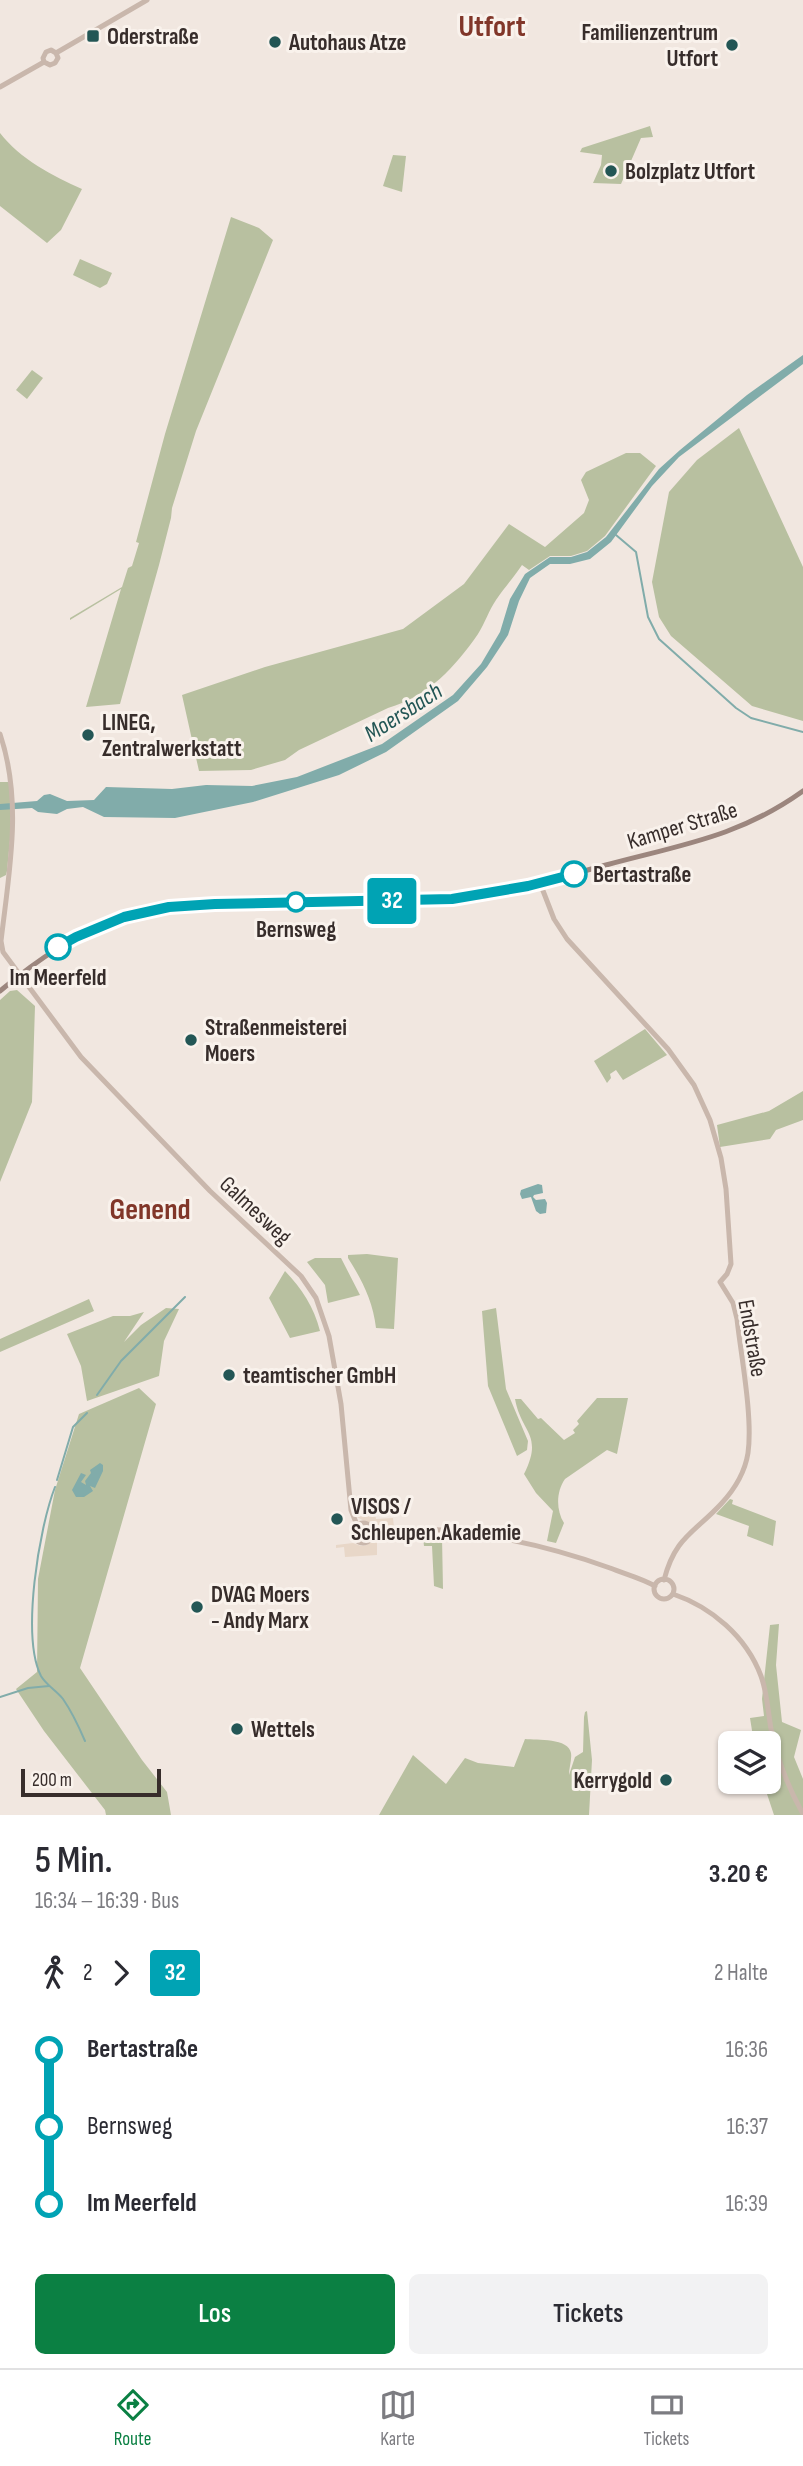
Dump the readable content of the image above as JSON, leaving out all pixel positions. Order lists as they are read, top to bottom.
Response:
{
  "streets": {
    "main road": ["Kamper Straße"],
    "street": ["Galmesweg", "Endstraße"]
  },
  "crossings": [
    ["Kamper Straße", "Galmesweg"],
    ["Kamper Straße", "Endstraße"]
  ],
  "districts": ["Utfort", "Genend"],
  "water": ["Moersbach"],
  "places": {
    "transit": ["Oderstraße"],
    "other": [
      "Autohaus Atze",
      "Familienzentrum Utfort",
      "Bolzplatz Utfort",
      "LINEG, Zentralwerkstatt",
      "Bertastraße",
      "Bernsweg",
      "Im Meerfeld",
      "Straßenmeisterei Moers",
      "teamtischer GmbH",
      "VISOS / Schleupen.Akademie",
      "DVAG Moers - Andy Marx",
      "Wettels",
      "Kerrygold"
    ]
  },
  "lines": ["bus line 32"],
  "scale_bar": "200 m",
  "page": {
    "on_map": "32",
    "scale": "200 m",
    "heading": ["5 Min.", "16:34 – 16:39 · Bus", "3.20 €"],
    "legs": ["2", "32", "2 Halte"],
    "list": [
      {
        "name": "Bertastraße",
        "value": "16:36"
      },
      {
        "name": "Bernsweg",
        "value": "16:37"
      },
      {
        "name": "Im Meerfeld",
        "value": "16:39"
      }
    ],
    "buttons": ["Los", "Tickets"],
    "tabs": ["Route", "Karte", "Tickets"]
  }
}
